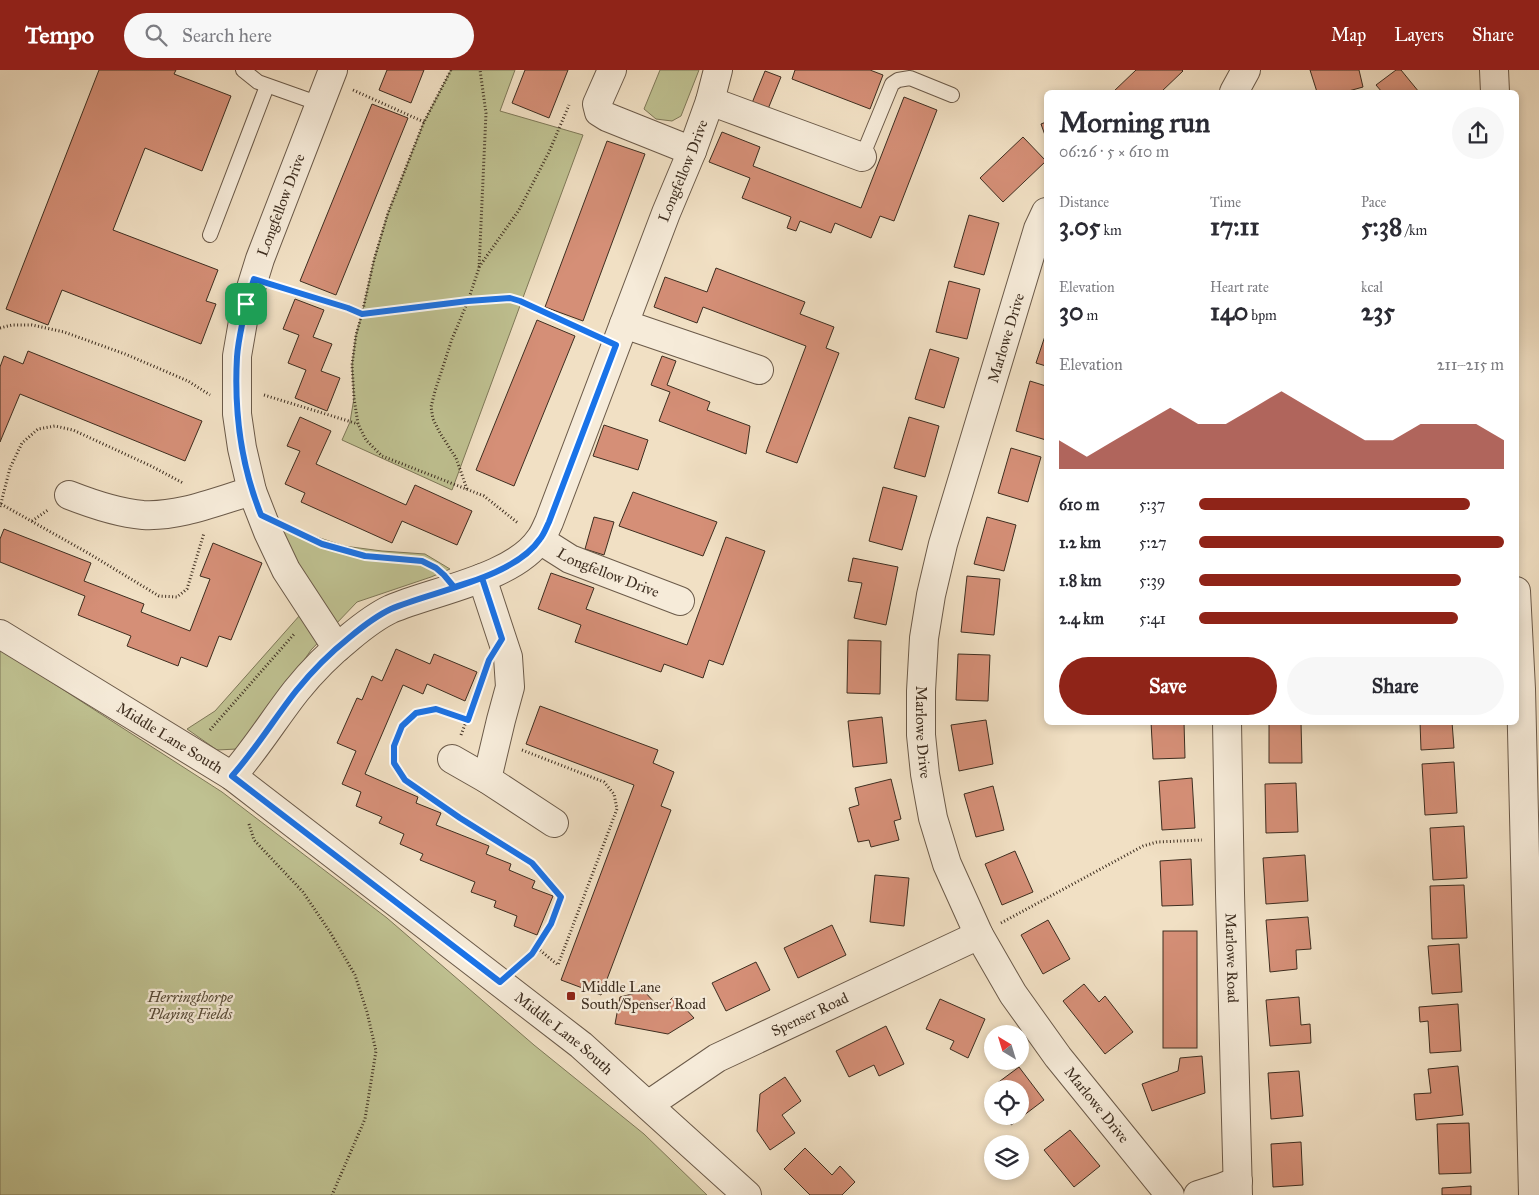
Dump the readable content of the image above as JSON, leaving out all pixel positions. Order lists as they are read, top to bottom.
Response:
{
  "streets": {
    "street": [
      "Longfellow Drive",
      "Marlowe Drive",
      "Middle Lane South",
      "Marlowe Road",
      "Spenser Road"
    ]
  },
  "crossings": [
    ["Longfellow Drive", "Middle Lane South"],
    ["Marlowe Drive", "Spenser Road"],
    ["Middle Lane South", "Spenser Road"]
  ],
  "parks": ["Herringthorpe Playing Fields"],
  "places": {
    "transit": ["Middle Lane South/Spenser Road"]
  },
  "north": "top left",
  "page": {
    "header": "Tempo",
    "search": "Search here",
    "nav": ["Map", "Layers", "Share"],
    "heading": ["Morning run", "06:26 · 5 × 610 m"],
    "stats": [
      ["Distance", "3.05 km"],
      ["Time", "17:11"],
      ["Pace", "5:38 /km"],
      ["Elevation", "30 m"],
      ["Heart rate", "140 bpm"],
      ["kcal", "235"]
    ],
    "chart": ["Elevation", "211–215 m"],
    "list": [
      {
        "name": "610 m",
        "note": "5:37"
      },
      {
        "name": "1.2 km",
        "note": "5:27"
      },
      {
        "name": "1.8 km",
        "note": "5:39"
      },
      {
        "name": "2.4 km",
        "note": "5:41"
      }
    ],
    "buttons": ["Save", "Share"]
  }
}
